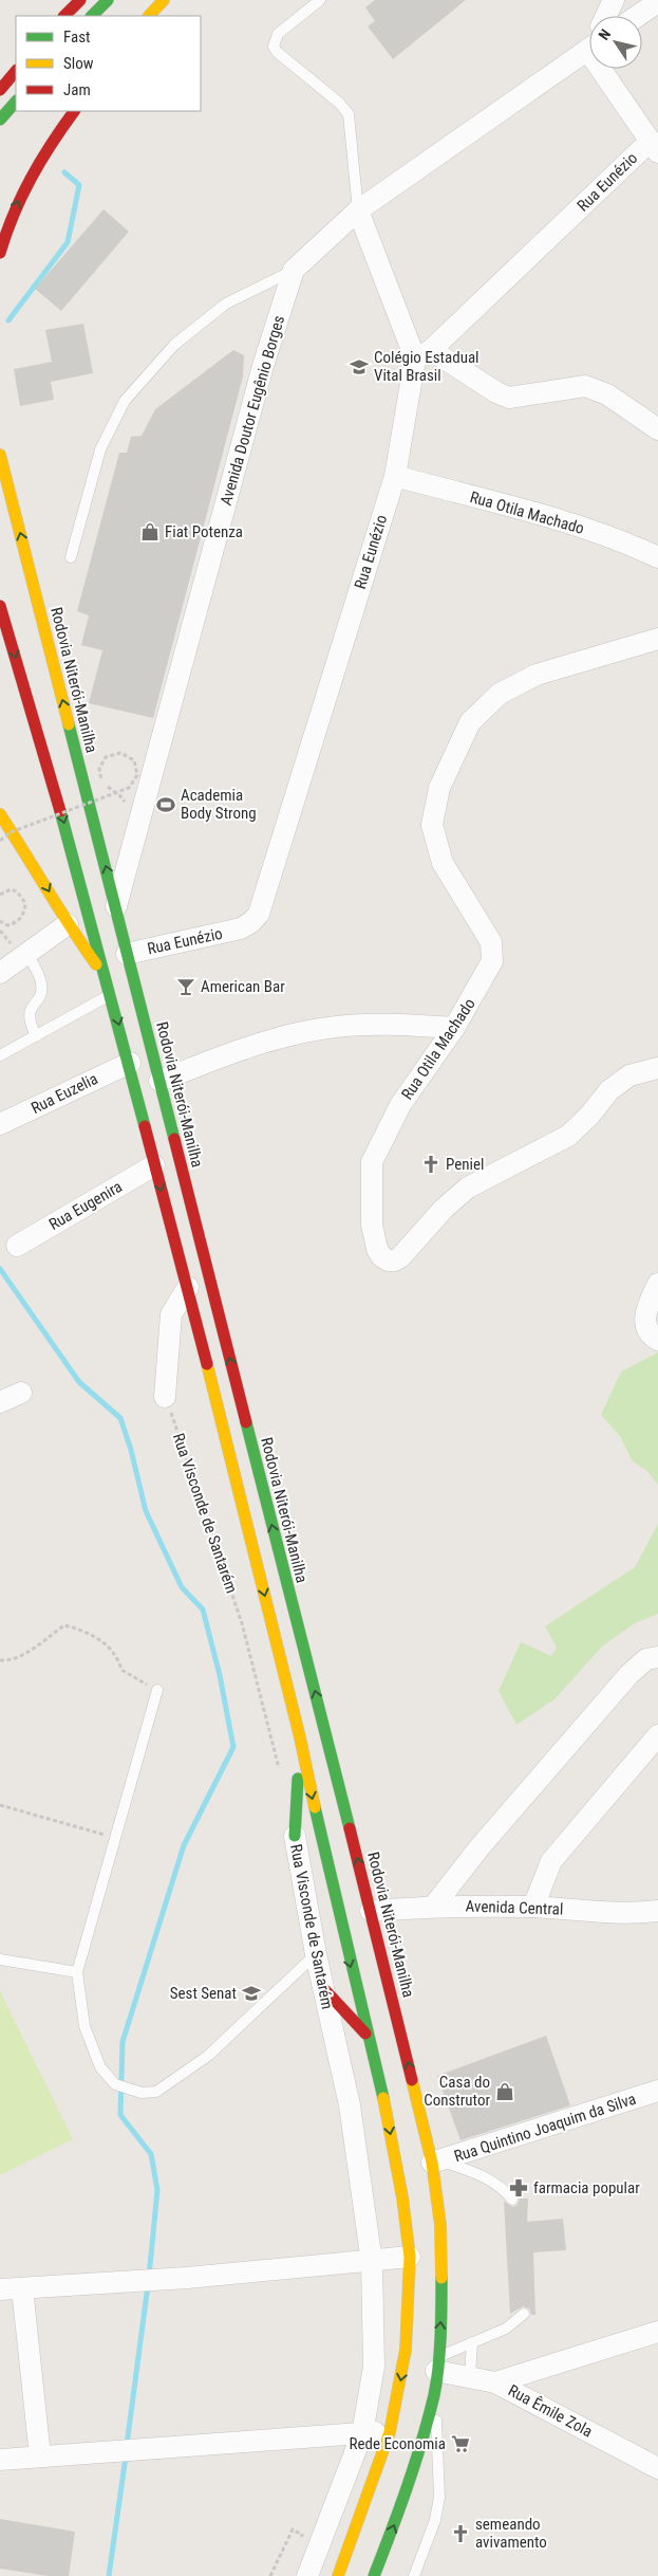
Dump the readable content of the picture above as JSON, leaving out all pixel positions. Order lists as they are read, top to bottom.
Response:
{
  "streets": {
    "highway": ["Rodovia Niterói-Manilha"],
    "street": [
      "Rua Eunézio",
      "Avenida Doutor Eugênio Borges",
      "Rua Otila Machado",
      "Rua Euzelia",
      "Rua Eugenira",
      "Rua Visconde de Santarém",
      "Avenida Central",
      "Rua Quintino Joaquim da Silva",
      "Rua Êmile Zola"
    ]
  },
  "crossings": [
    ["Rua Eunézio", "Rua Otila Machado"],
    ["Rua Eunézio", "Rodovia Niterói-Manilha"],
    ["Avenida Doutor Eugênio Borges", "Rodovia Niterói-Manilha"],
    ["Rodovia Niterói-Manilha", "Avenida Central"],
    ["Rodovia Niterói-Manilha", "Rua Quintino Joaquim da Silva"],
    ["Rodovia Niterói-Manilha", "Rua Êmile Zola"]
  ],
  "places": {
    "school or university": ["Colégio Estadual Vital Brasil", "Sest Senat"],
    "shop": ["Fiat Potenza", "Casa do Construtor"],
    "sports": ["Academia Body Strong"],
    "bar": ["American Bar"],
    "church": ["Peniel", "semeando avivamento"],
    "pharmacy": ["farmacia popular"],
    "supermarket": ["Rede Economia"]
  },
  "legend": ["Fast", "Slow", "Jam"],
  "north": "top left"
}
